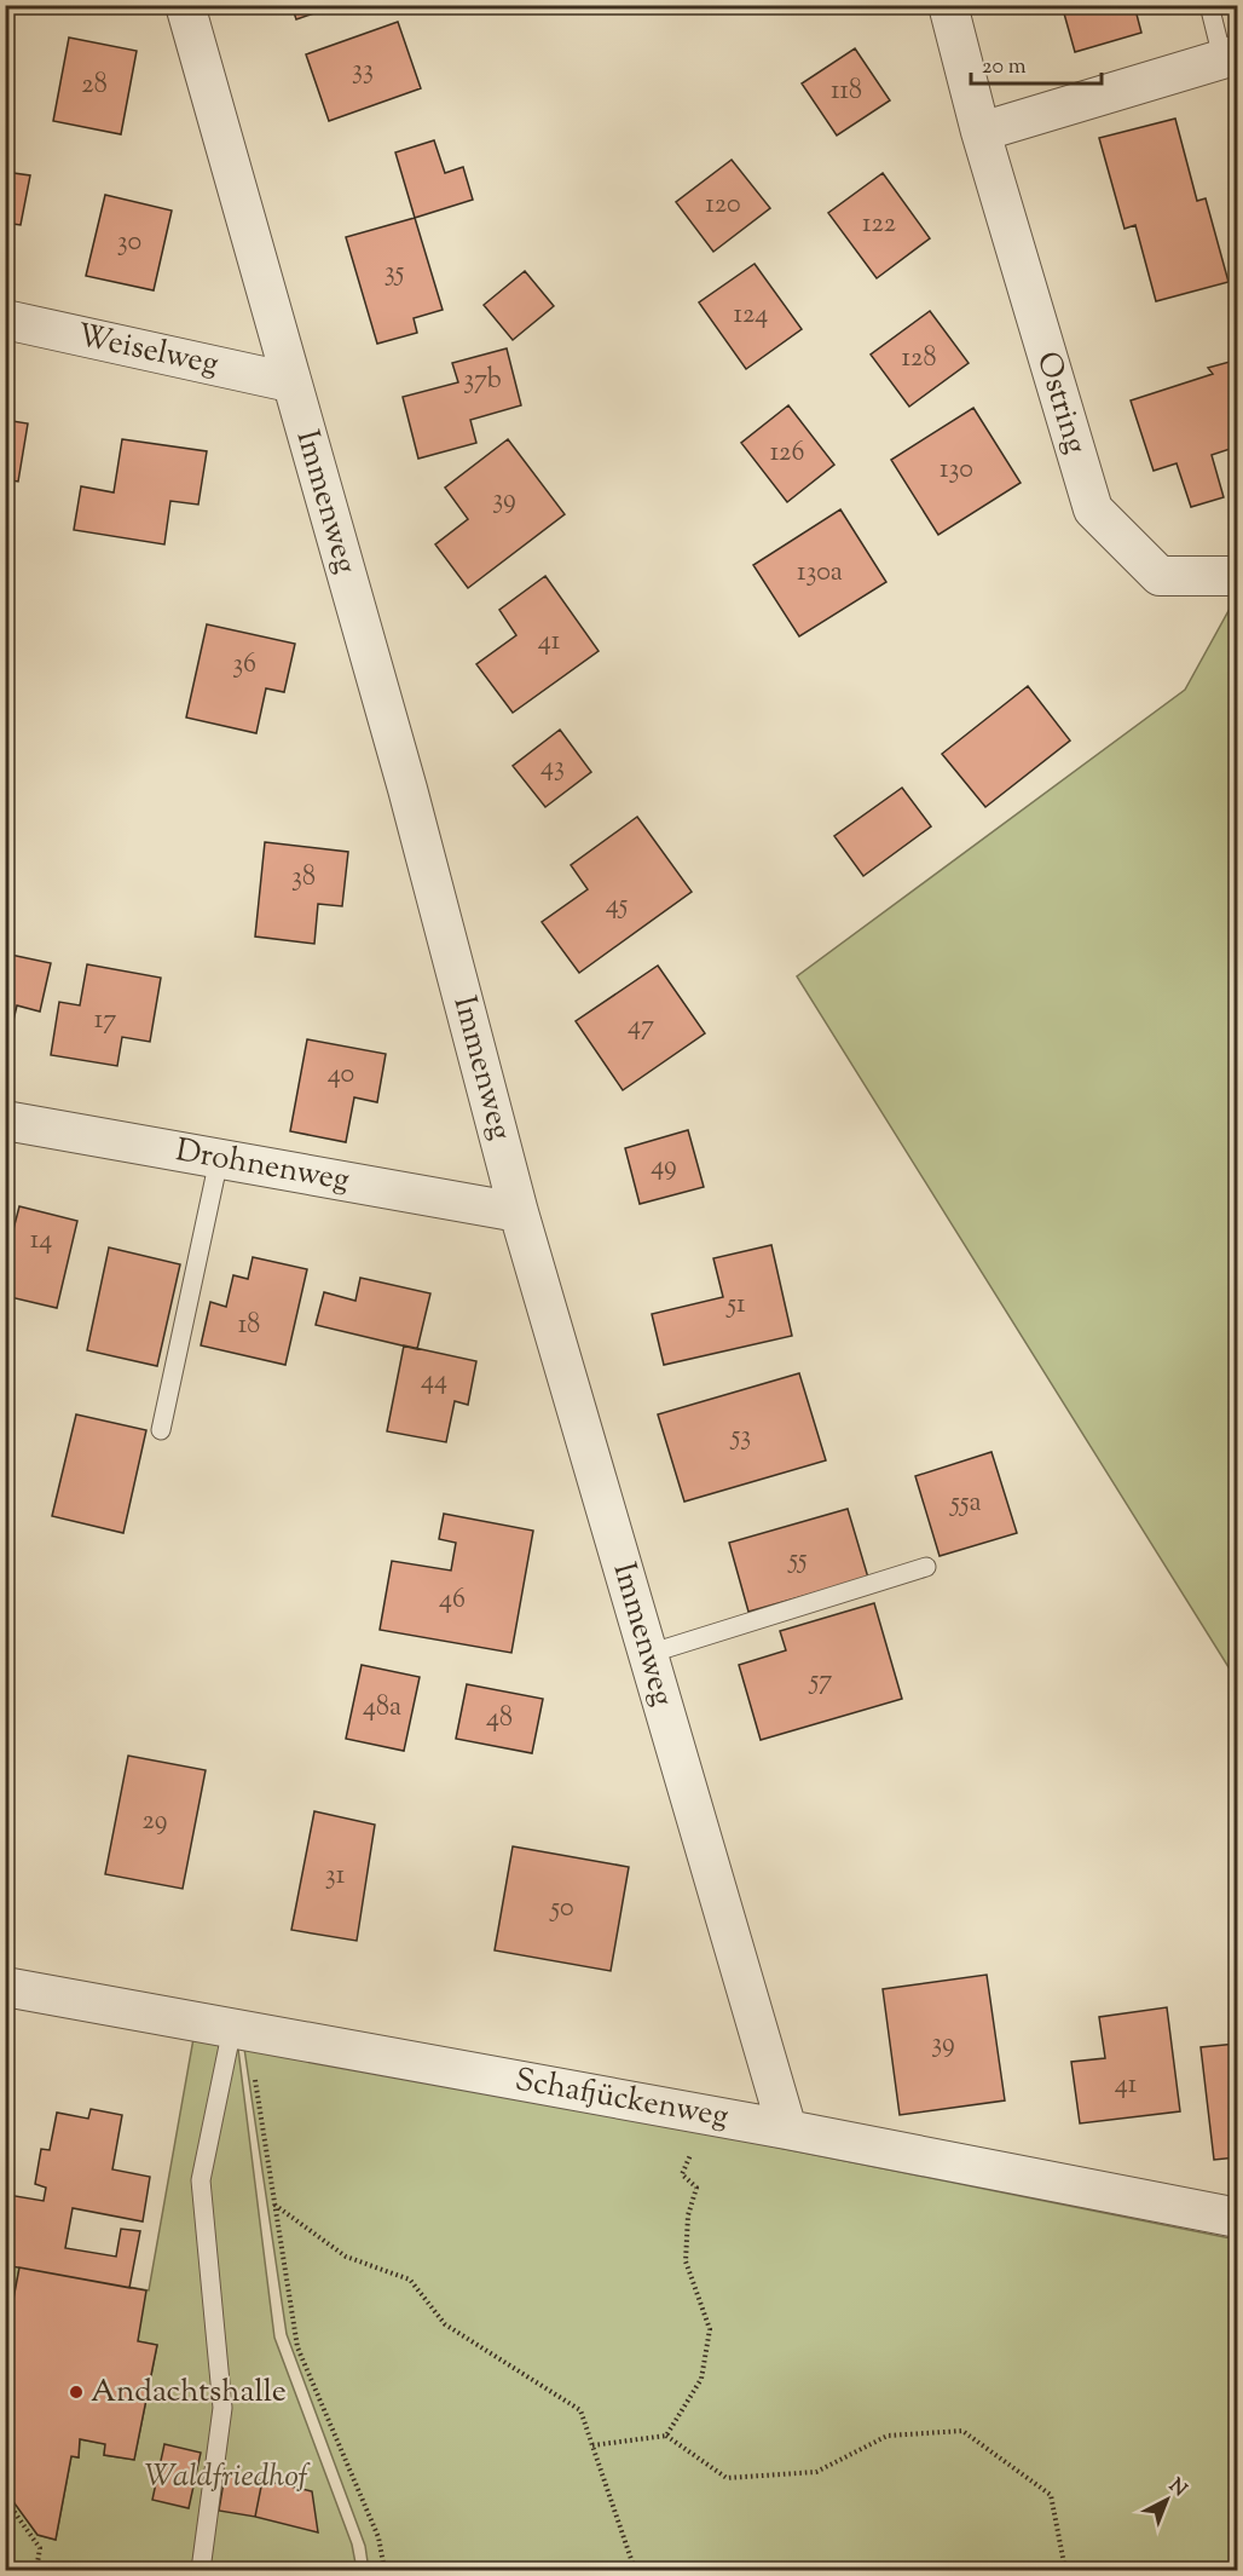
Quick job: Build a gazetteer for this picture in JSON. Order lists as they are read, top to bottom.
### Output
{
  "streets": {
    "street": [
      "Weiselweg",
      "Ostring",
      "Immenweg",
      "Drohnenweg",
      "Schafjückenweg"
    ]
  },
  "crossings": [
    ["Weiselweg", "Immenweg"],
    ["Immenweg", "Drohnenweg"],
    ["Immenweg", "Schafjückenweg"]
  ],
  "parks": ["Waldfriedhof"],
  "places": ["Andachtshalle"],
  "house_numbers": [
    "33",
    "28",
    "118",
    "120",
    "122",
    "30",
    "35",
    "124",
    "128",
    "37b",
    "126",
    "130",
    "39",
    "130a",
    "41",
    "36",
    "43",
    "38",
    "45",
    "17",
    "47",
    "40",
    "49",
    "14",
    "51",
    "18",
    "44",
    "53",
    "55a",
    "55",
    "46",
    "57",
    "48a",
    "48",
    "29",
    "31",
    "50",
    "39",
    "41"
  ],
  "scale_bar": "20 m",
  "north": "top right"
}
